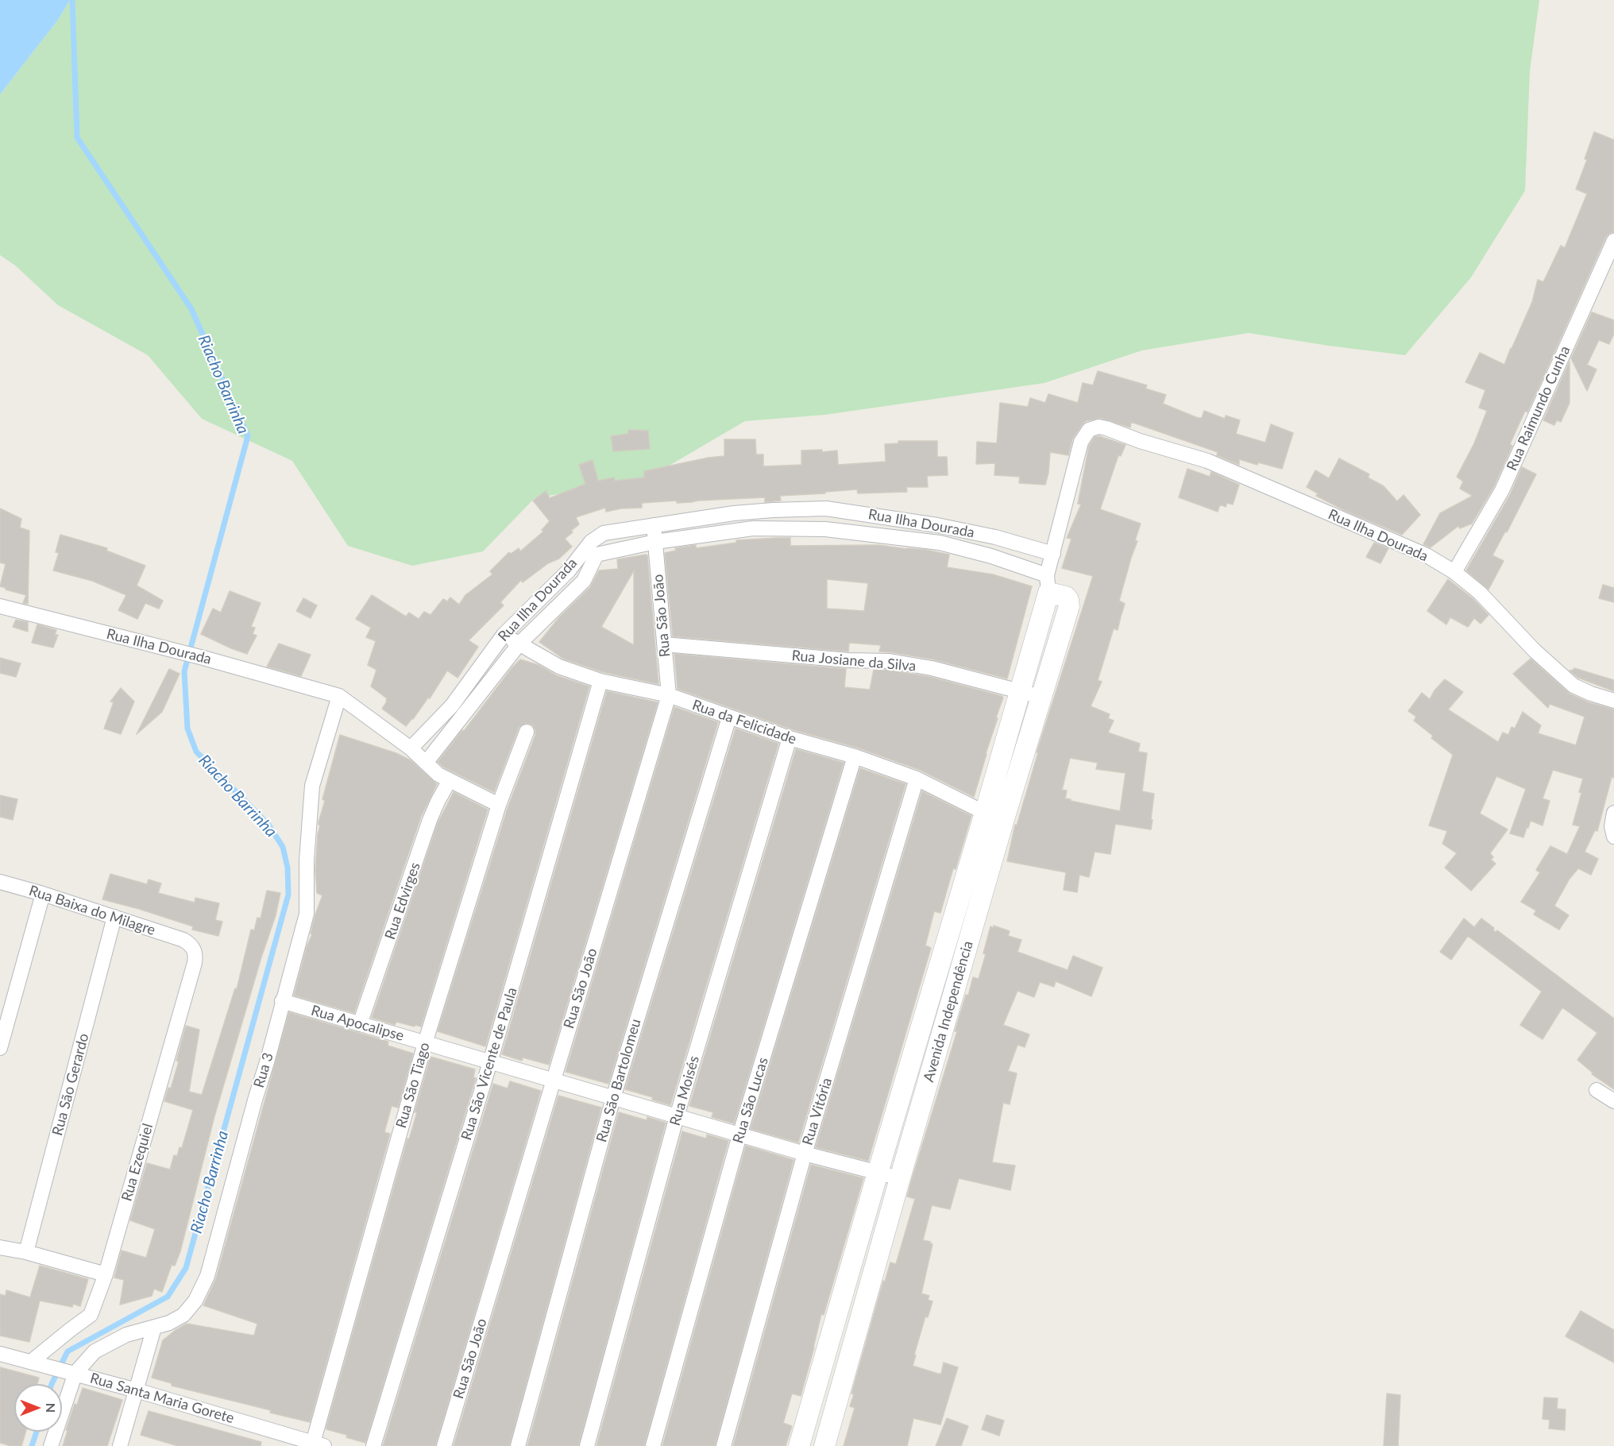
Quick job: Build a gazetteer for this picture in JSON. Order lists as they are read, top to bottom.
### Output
{
  "streets": {
    "main road": ["Avenida Independência"],
    "street": [
      "Rua Raimundo Cunha",
      "Rua Ilha Dourada",
      "Rua São João",
      "Rua Josiane da Silva",
      "Rua da Felicidade",
      "Rua Edvirges",
      "Rua Baixa do Milagre",
      "Rua Apocalipse",
      "Rua São Vicente de Paula",
      "Rua 3",
      "Rua São Bartolomeu",
      "Rua São Gerardo",
      "Rua São Tiago",
      "Rua Moisés",
      "Rua São Lucas",
      "Rua Vitória",
      "Rua Ezequiel",
      "Rua Santa Maria Gorete"
    ]
  },
  "crossings": [
    ["Rua Raimundo Cunha", "Rua Ilha Dourada"],
    ["Rua Ilha Dourada", "Rua São João"],
    ["Rua Ilha Dourada", "Rua da Felicidade"],
    ["Rua Ilha Dourada", "Avenida Independência"],
    ["Rua Ilha Dourada", "Rua 3"],
    ["Rua São João", "Rua Josiane da Silva"],
    ["Rua São João", "Rua da Felicidade"],
    ["Rua São João", "Rua Apocalipse"],
    ["Rua Josiane da Silva", "Avenida Independência"],
    ["Rua da Felicidade", "Avenida Independência"],
    ["Rua da Felicidade", "Rua São Vicente de Paula"],
    ["Rua da Felicidade", "Rua São Bartolomeu"],
    ["Rua da Felicidade", "Rua Moisés"],
    ["Rua da Felicidade", "Rua São Lucas"],
    ["Rua da Felicidade", "Rua Vitória"],
    ["Rua Edvirges", "Rua Apocalipse"],
    ["Rua Baixa do Milagre", "Rua São Gerardo"],
    ["Rua Baixa do Milagre", "Rua Ezequiel"],
    ["Avenida Independência", "Rua Apocalipse"],
    ["Rua Apocalipse", "Rua São Vicente de Paula"],
    ["Rua Apocalipse", "Rua 3"],
    ["Rua Apocalipse", "Rua São Bartolomeu"],
    ["Rua Apocalipse", "Rua São Tiago"],
    ["Rua Apocalipse", "Rua Moisés"],
    ["Rua Apocalipse", "Rua São Lucas"],
    ["Rua Apocalipse", "Rua Vitória"],
    ["Rua 3", "Rua Santa Maria Gorete"],
    ["Rua São Tiago", "Rua Santa Maria Gorete"],
    ["Rua Ezequiel", "Rua Santa Maria Gorete"]
  ],
  "water": ["Riacho Barrinha"],
  "north": "right"
}
